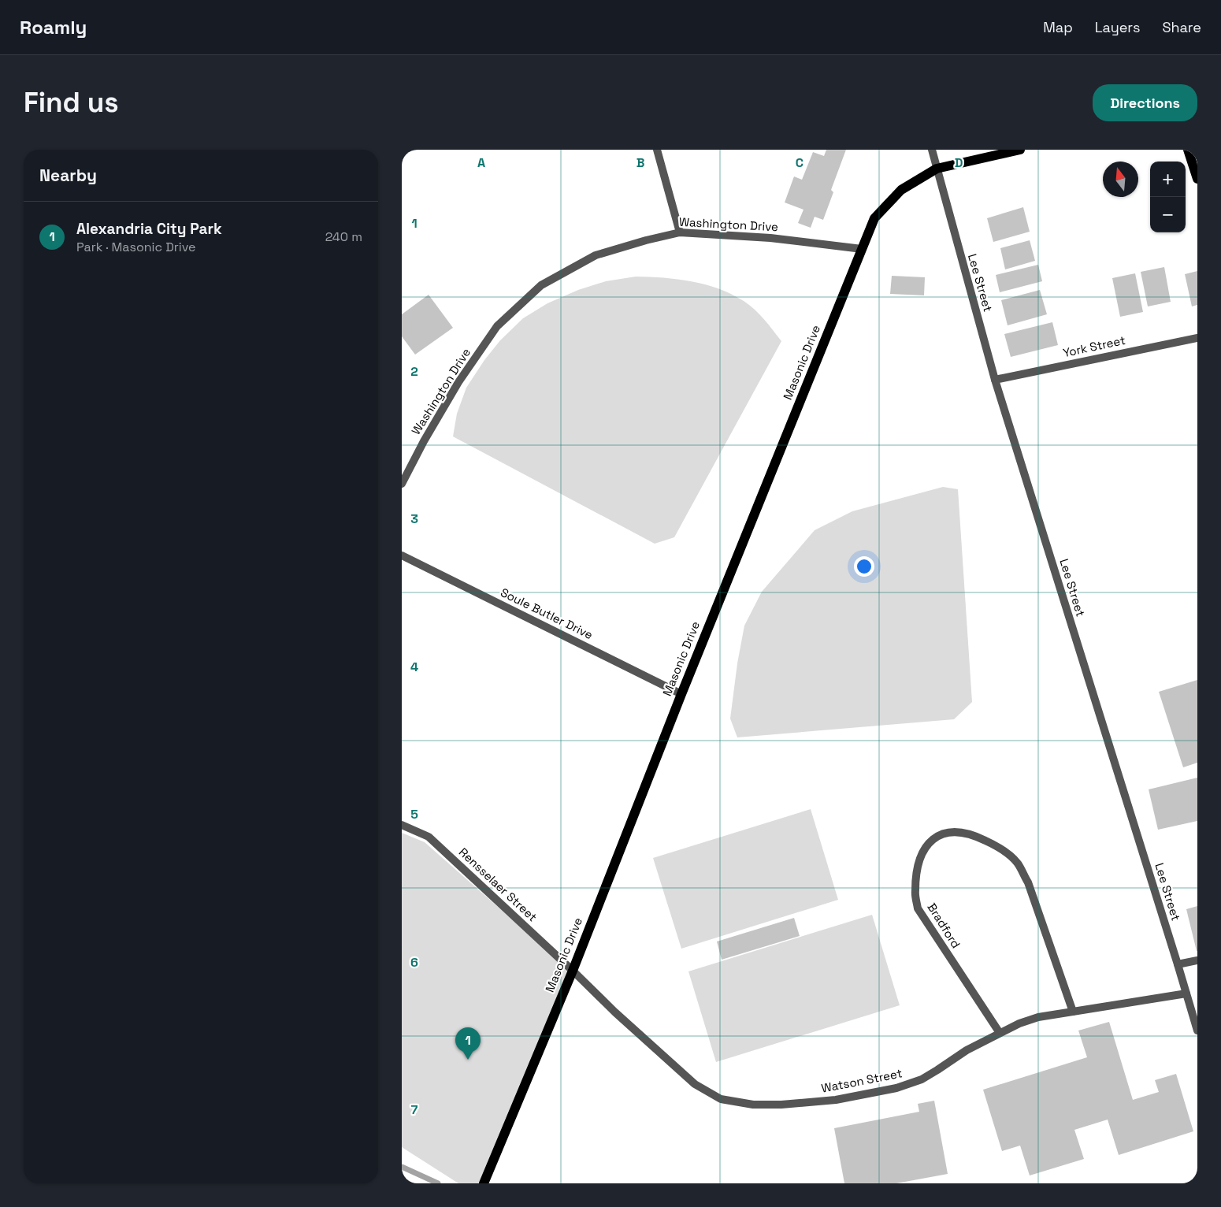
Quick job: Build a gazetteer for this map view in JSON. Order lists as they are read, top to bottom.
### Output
{
  "streets": {
    "main road": ["Masonic Drive"],
    "street": [
      "Washington Drive",
      "Lee Street",
      "York Street",
      "Soule Butler Drive",
      "Rensselaer Street",
      "Bradford",
      "Watson Street"
    ]
  },
  "crossings": [
    ["Washington Drive", "Masonic Drive"],
    ["Lee Street", "York Street"],
    ["Lee Street", "Masonic Drive"],
    ["Lee Street", "Watson Street"],
    ["Masonic Drive", "Soule Butler Drive"],
    ["Masonic Drive", "Rensselaer Street"],
    ["Masonic Drive", "Watson Street"],
    ["Rensselaer Street", "Watson Street"],
    ["Bradford", "Watson Street"]
  ],
  "north": "top",
  "page": {
    "header": "Roamly",
    "nav": ["Map", "Layers", "Share"],
    "buttons": "Directions",
    "title": "Find us",
    "heading": "Nearby",
    "map_buttons": ["+", "−"],
    "list": [
      {
        "mark": "1",
        "name": "Alexandria City Park",
        "note": "Park · Masonic Drive",
        "value": "240 m"
      }
    ],
    "pins": "1"
  },
  "grid": {
    "columns": [
      "A",
      "B",
      "C",
      "D"
    ],
    "rows": [
      "1",
      "2",
      "3",
      "4",
      "5",
      "6",
      "7"
    ]
  }
}
